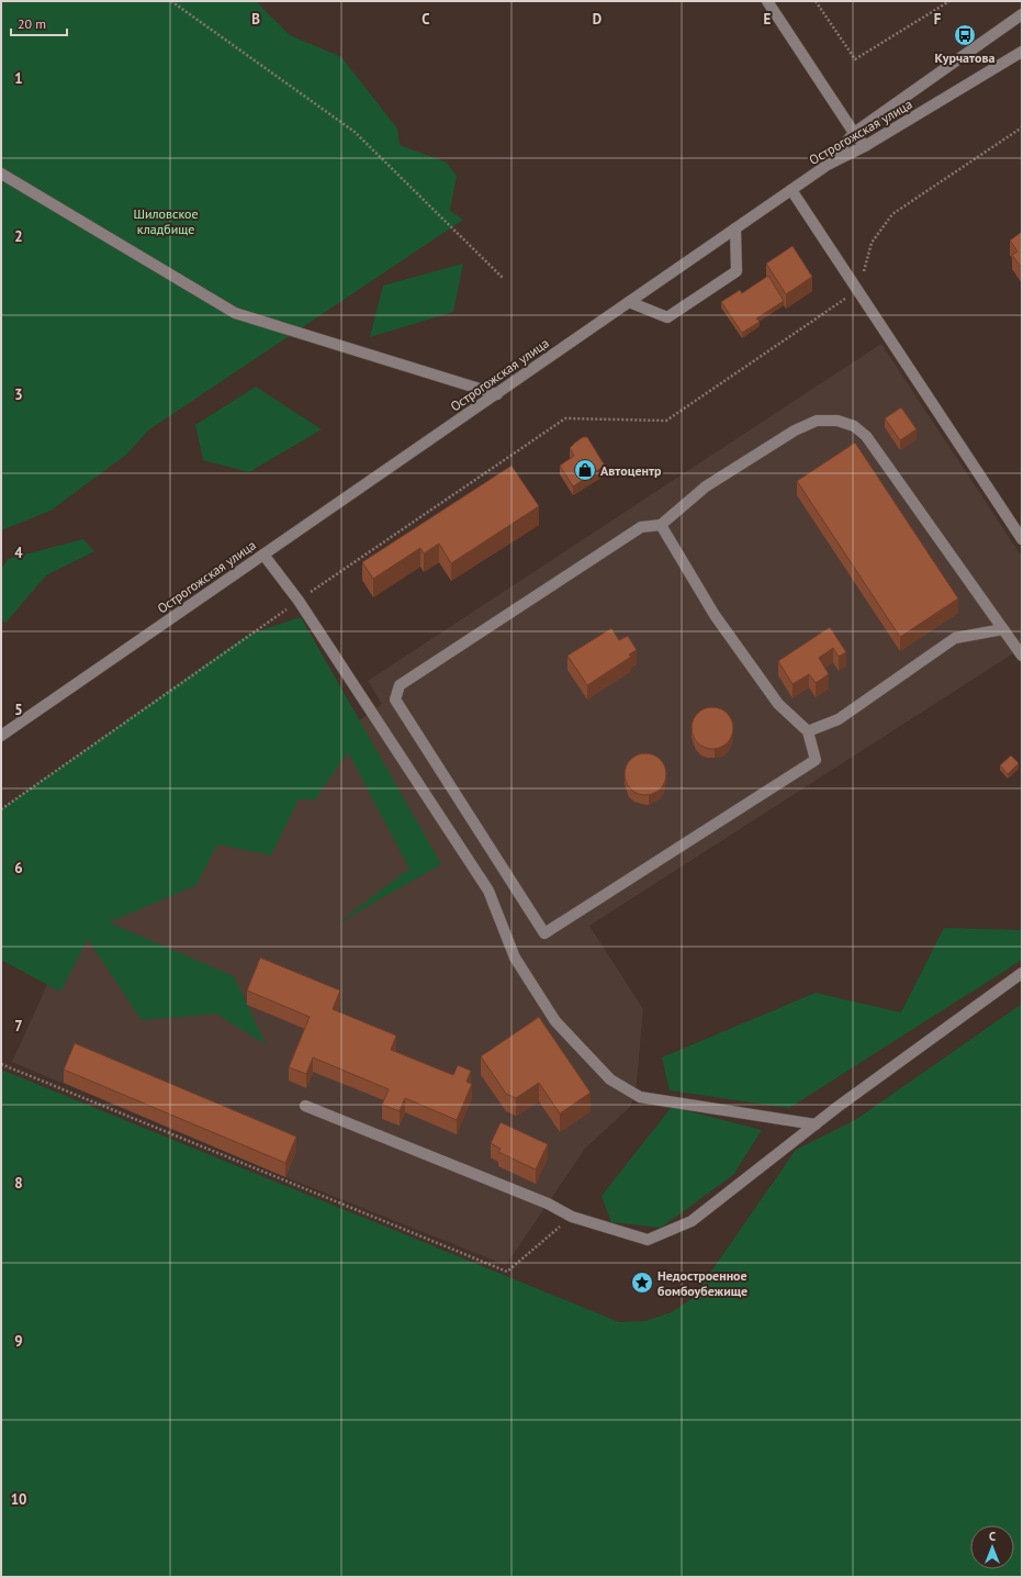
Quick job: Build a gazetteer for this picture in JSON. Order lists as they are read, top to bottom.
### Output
{
  "streets": {
    "street": ["Острогожская улица"]
  },
  "parks": ["Шиловское кладбище"],
  "places": {
    "bus stop": ["Курчатова"],
    "shop": ["Автоцентр"],
    "place": ["Недостроенное бомбоубежище"]
  },
  "scale_bar": "20 m",
  "north": "top",
  "grid": {
    "columns": [
      "B",
      "C",
      "D",
      "E",
      "F"
    ],
    "rows": [
      "1",
      "2",
      "3",
      "4",
      "5",
      "6",
      "7",
      "8",
      "9",
      "10"
    ]
  }
}
